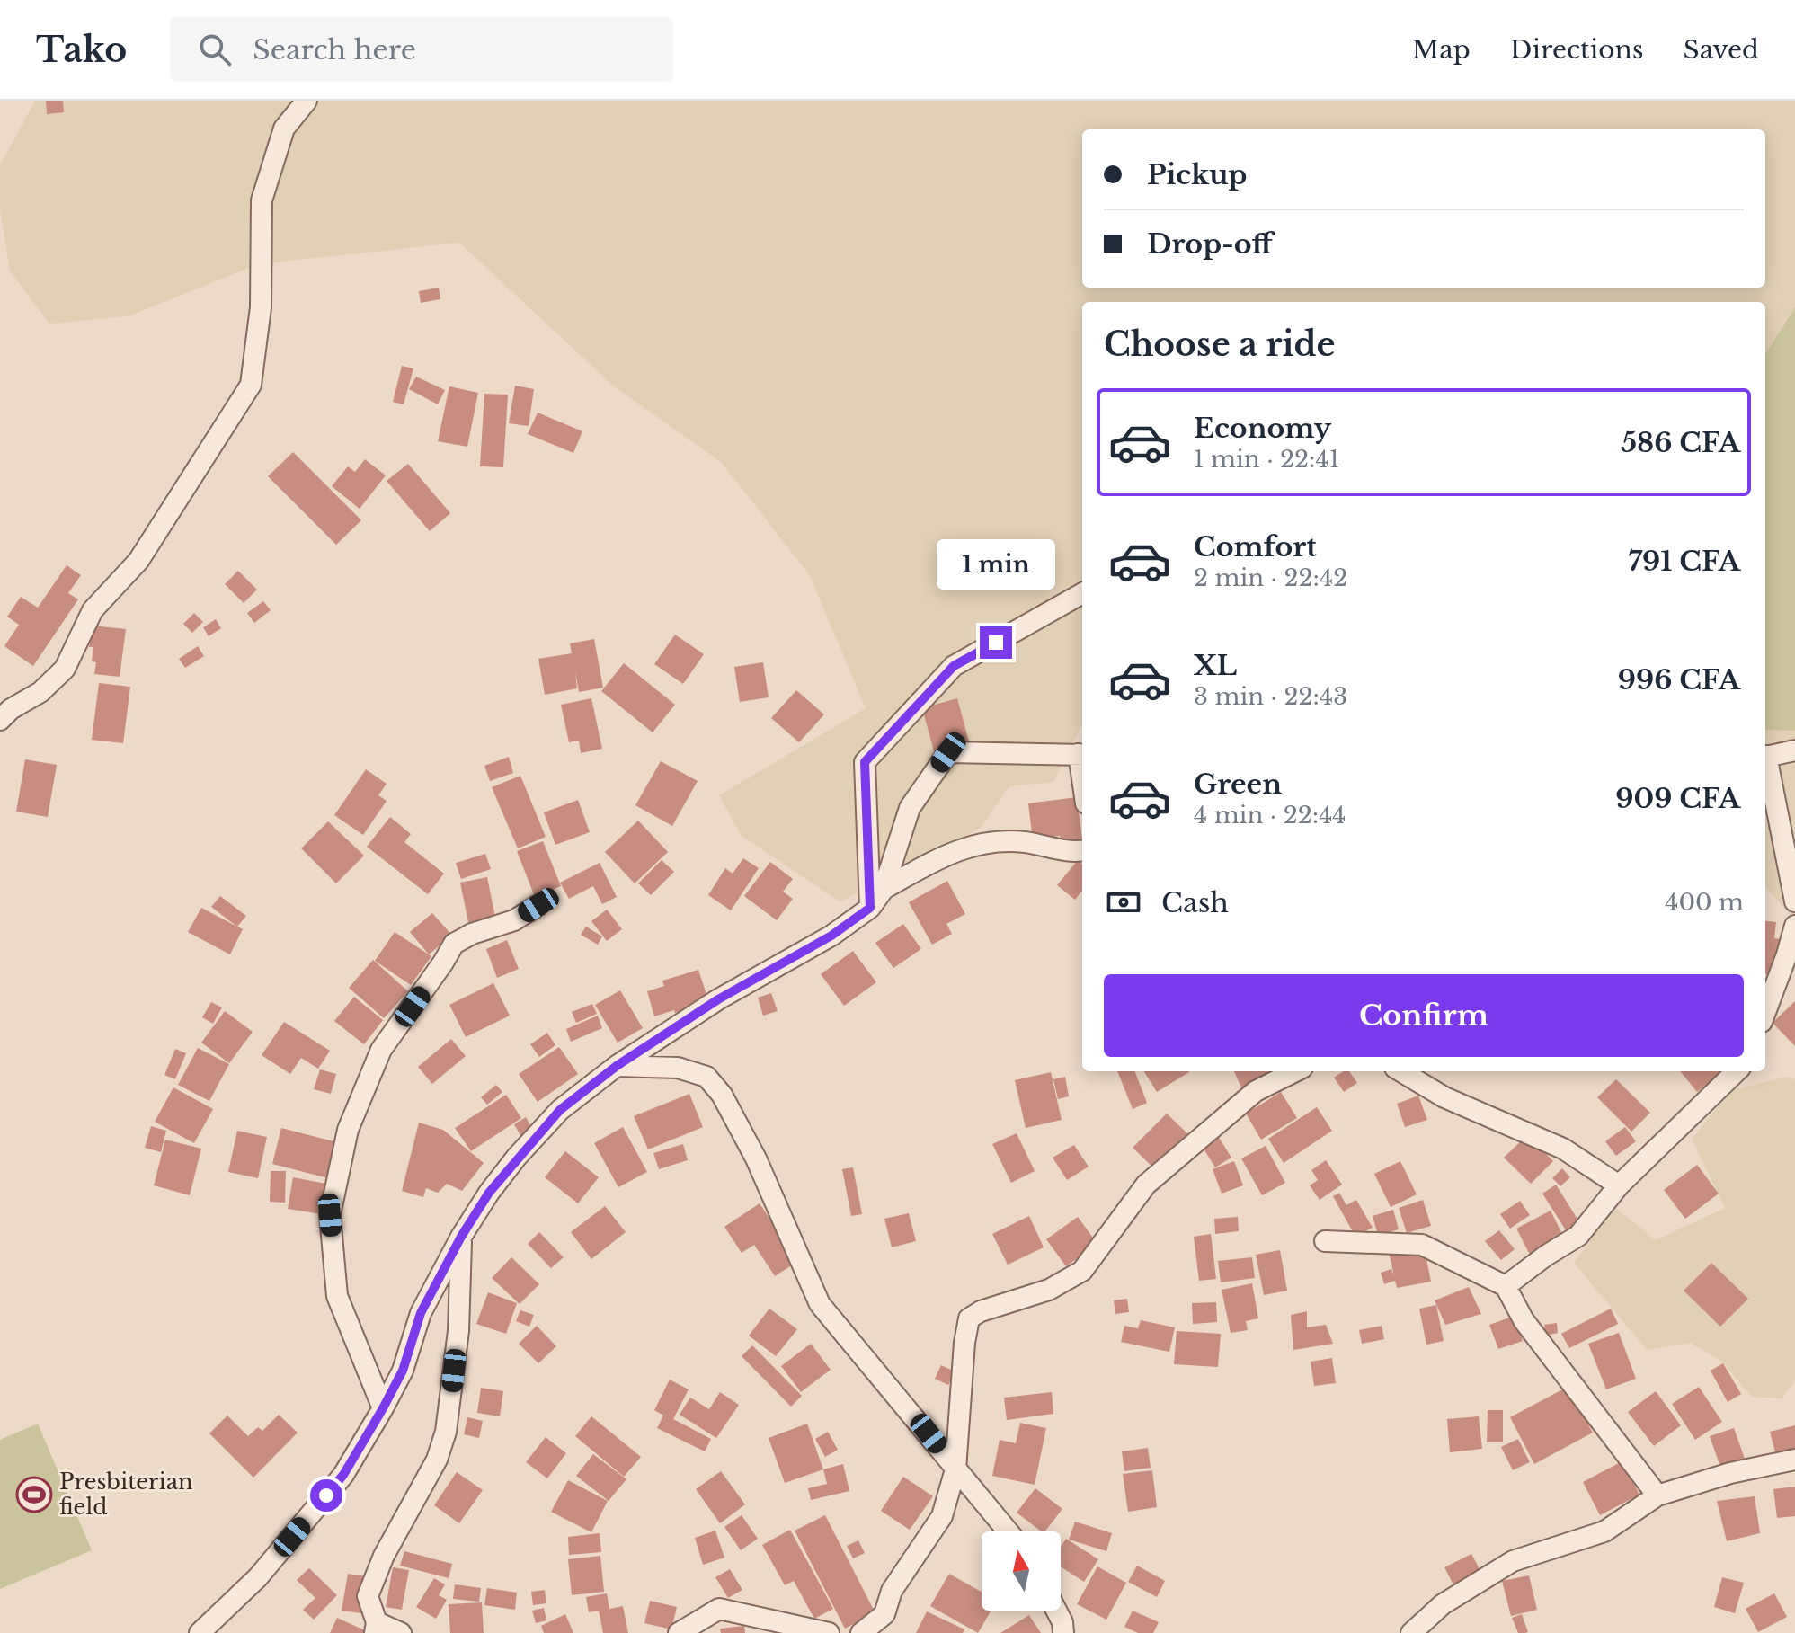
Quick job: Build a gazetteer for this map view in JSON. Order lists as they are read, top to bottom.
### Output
{
  "places": {
    "sports": ["Presbiterian field"]
  },
  "north": "top",
  "page": {
    "header": "Tako",
    "search": "Search here",
    "nav": ["Map", "Directions", "Saved"],
    "banner": ["Pickup", "Drop-off"],
    "heading": "Choose a ride",
    "list": [
      {
        "name": "Economy",
        "note": "1 min · 22:41",
        "value": "586 CFA"
      },
      {
        "name": "Comfort",
        "note": "2 min · 22:42",
        "value": "791 CFA"
      },
      {
        "name": "XL",
        "note": "3 min · 22:43",
        "value": "996 CFA"
      },
      {
        "name": "Green",
        "note": "4 min · 22:44",
        "value": "909 CFA"
      }
    ],
    "bubble": "1 min",
    "pay": ["Cash", "400 m"],
    "buttons": "Confirm"
  }
}
